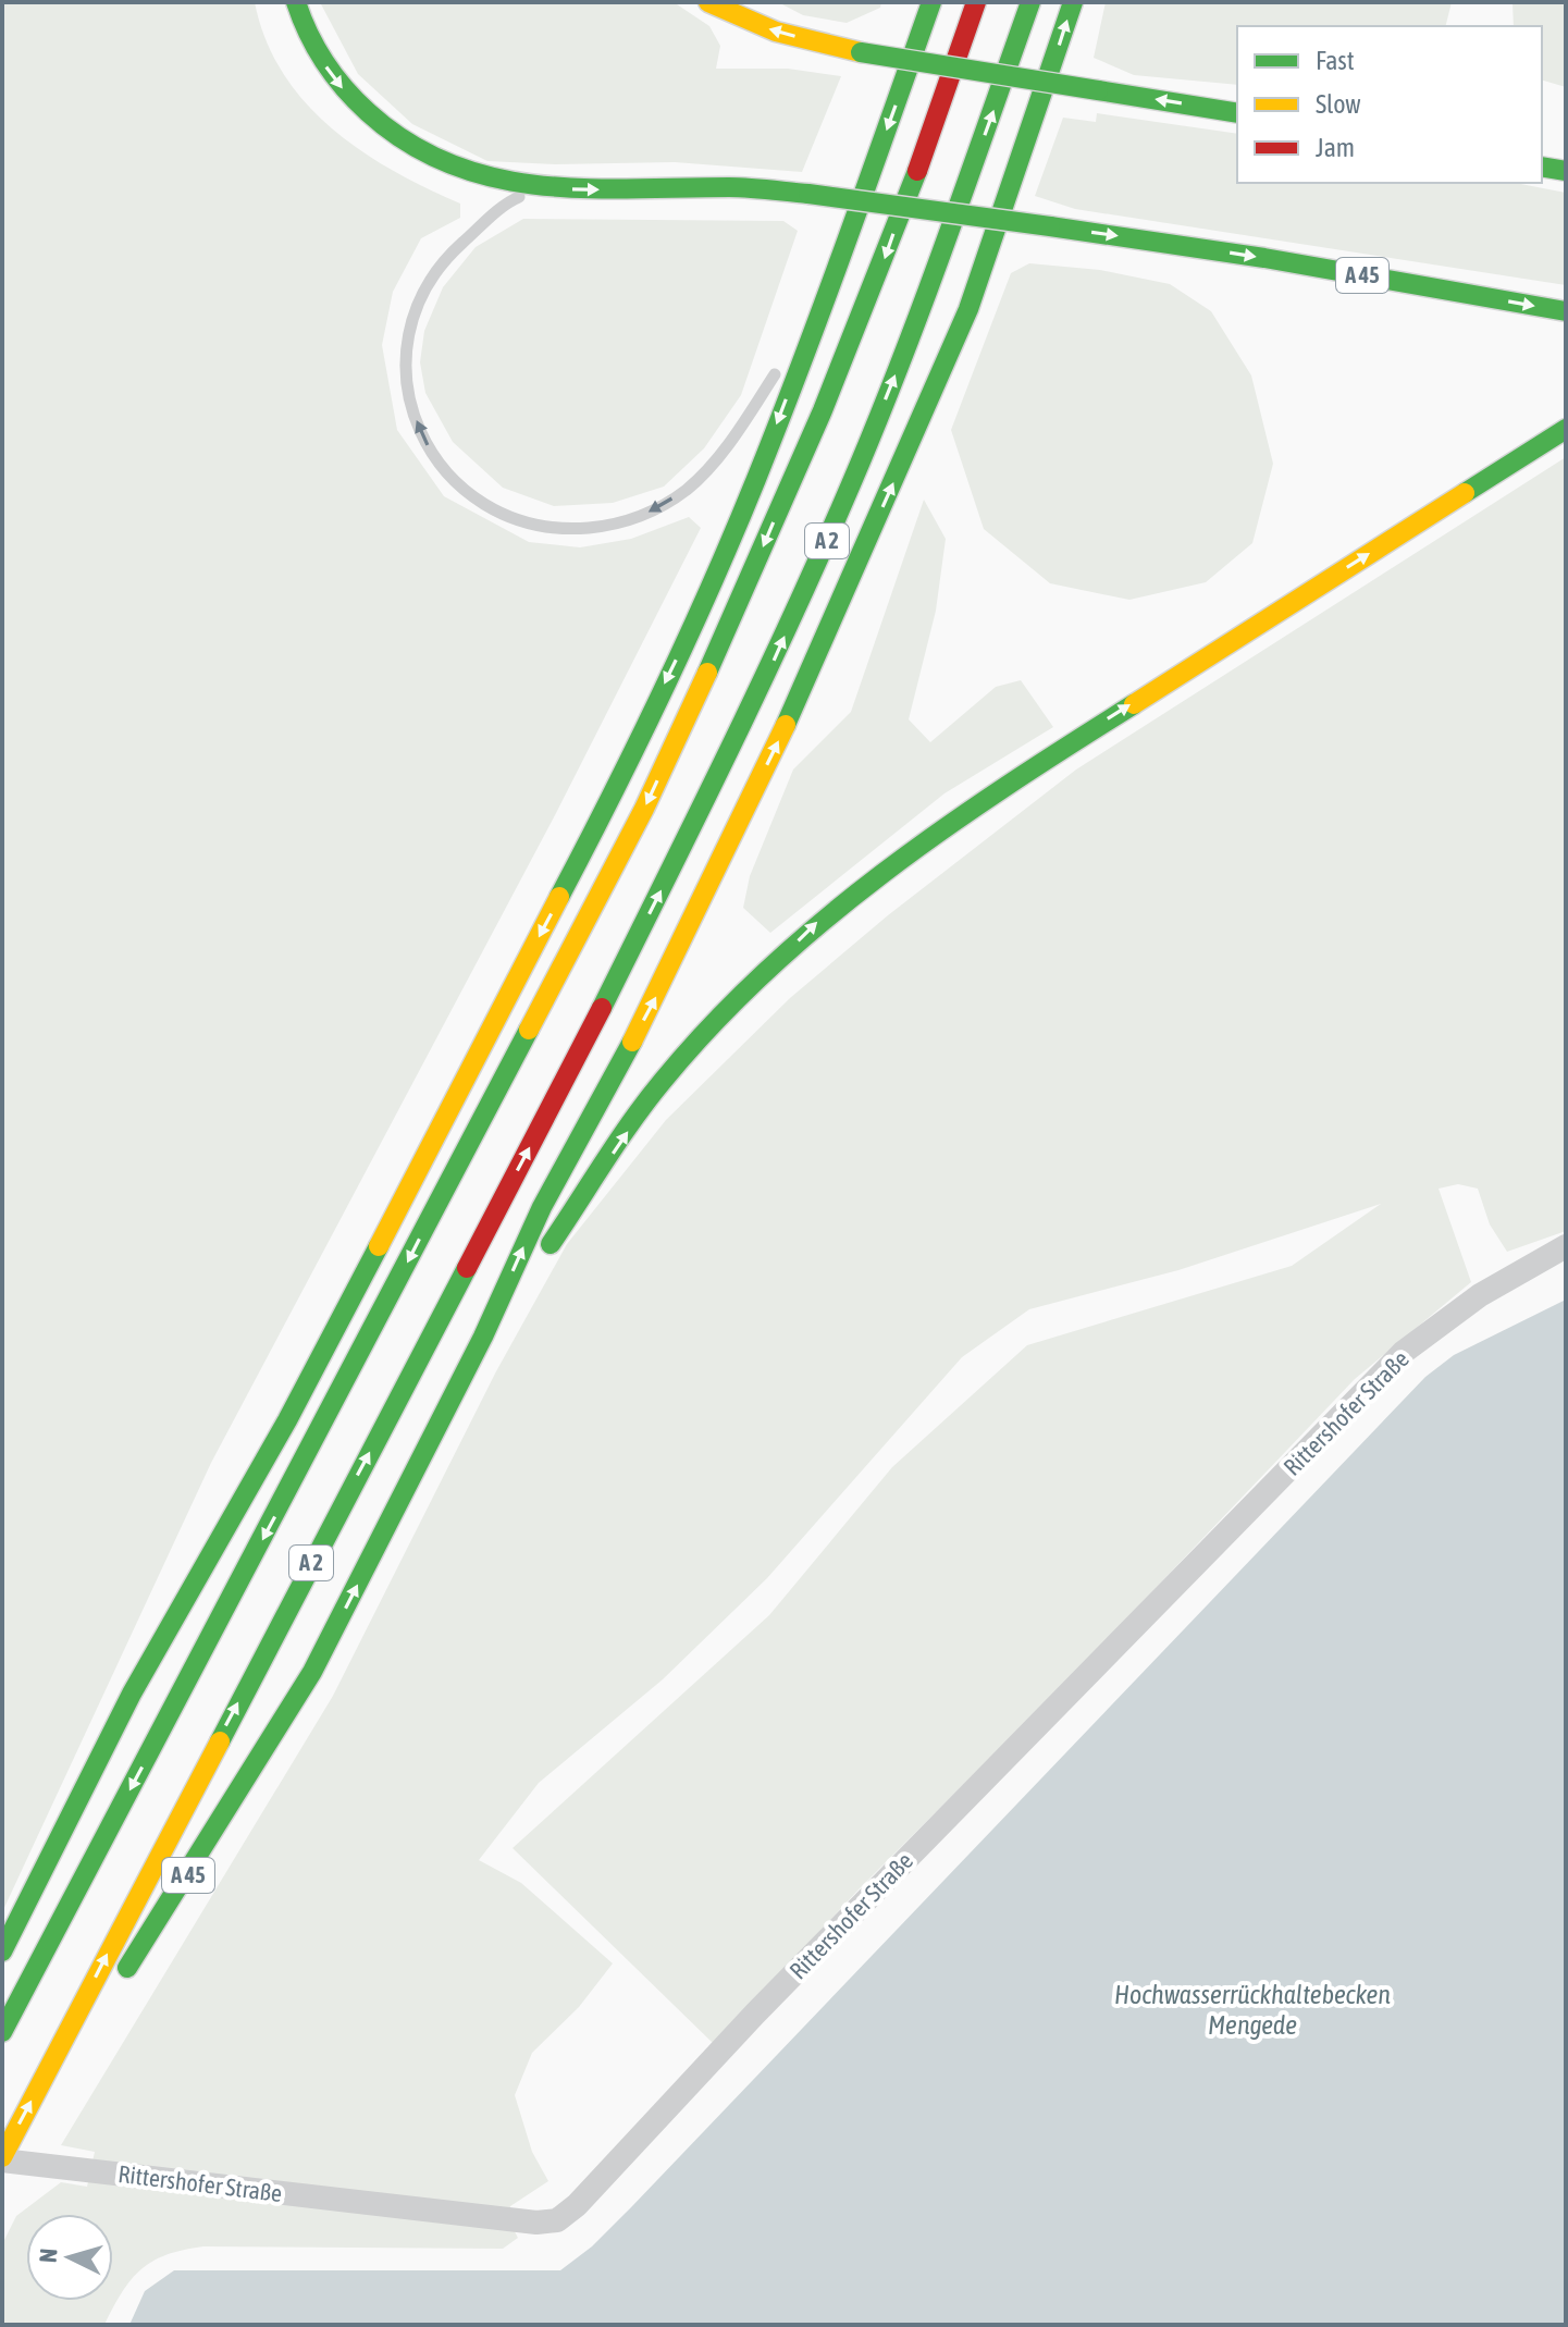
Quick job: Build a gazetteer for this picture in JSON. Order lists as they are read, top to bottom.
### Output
{
  "streets": {
    "highway": ["A 45", "A 2"],
    "street": ["Rittershofer Straße"]
  },
  "crossings": [
    ["A 45", "A 2"],
    ["A 2", "Rittershofer Straße"]
  ],
  "water": ["Hochwasserrückhaltebecken Mengede"],
  "legend": ["Fast", "Slow", "Jam"],
  "north": "left"
}
